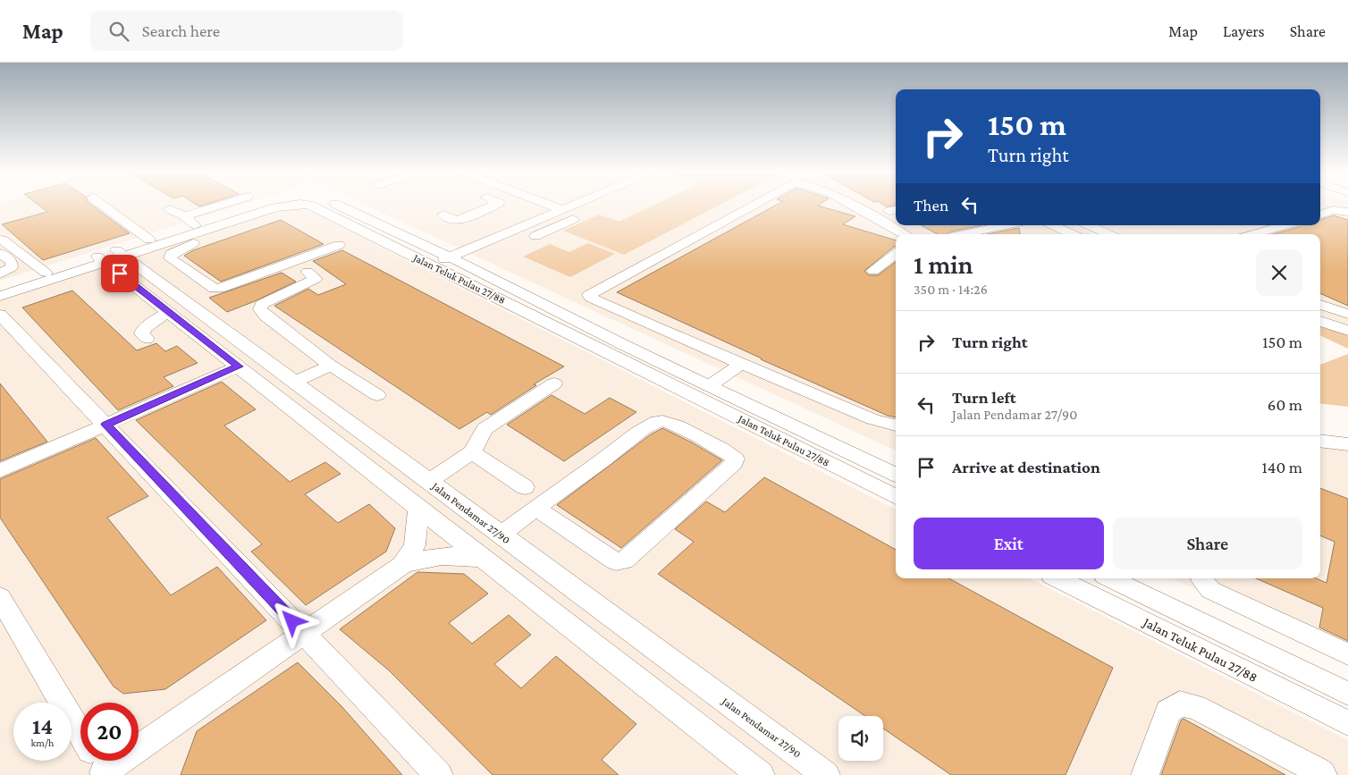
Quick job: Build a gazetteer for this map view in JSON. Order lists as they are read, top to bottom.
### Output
{
  "streets": {
    "street": ["Jalan Teluk Pulau 27/88", "Jalan Pendamar 27/90"]
  },
  "crossings": [
    ["Jalan Teluk Pulau 27/88", "Jalan Pendamar 27/90"]
  ],
  "page": {
    "header": "Map",
    "search": "Search here",
    "nav": ["Map", "Layers", "Share"],
    "turn": ["150 m", "Turn right"],
    "then": "Then",
    "heading": ["1 min", "350 m · 14:26"],
    "list": [
      {
        "name": "Turn right",
        "value": "150 m"
      },
      {
        "name": "Turn left",
        "note": "Jalan Pendamar 27/90",
        "value": "60 m"
      },
      {
        "name": "Arrive at destination",
        "value": "140 m"
      }
    ],
    "buttons": ["Exit", "Share"],
    "speed": "14 km/h",
    "limit": "20"
  }
}
